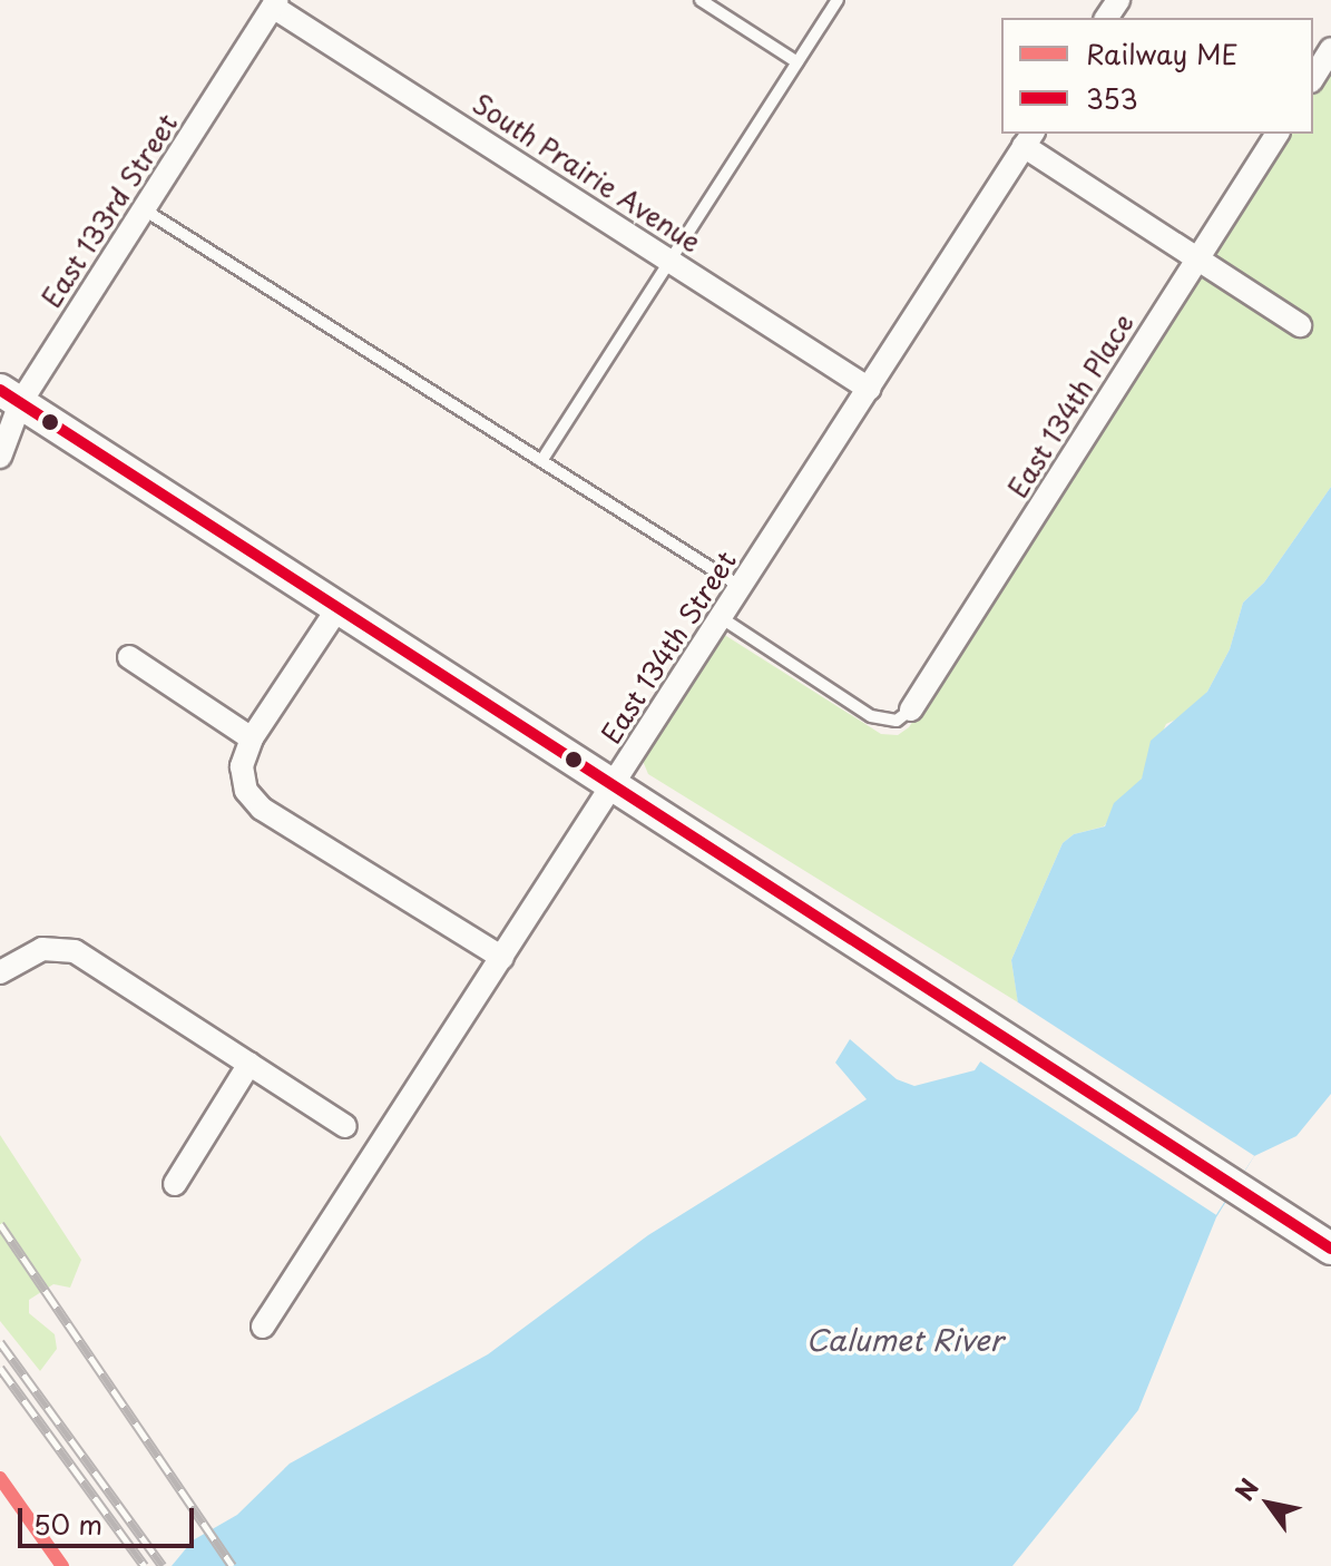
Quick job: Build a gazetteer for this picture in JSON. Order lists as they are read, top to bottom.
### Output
{
  "streets": {
    "street": [
      "South Prairie Avenue",
      "East 133rd Street",
      "East 134th Place",
      "East 134th Street"
    ]
  },
  "crossings": [
    ["South Prairie Avenue", "East 133rd Street"],
    ["South Prairie Avenue", "East 134th Street"]
  ],
  "water": ["Calumet River"],
  "lines": ["transit line 353", "rail line ME"],
  "legend": ["Railway ME", "353"],
  "scale_bar": "50 m",
  "north": "top left"
}
